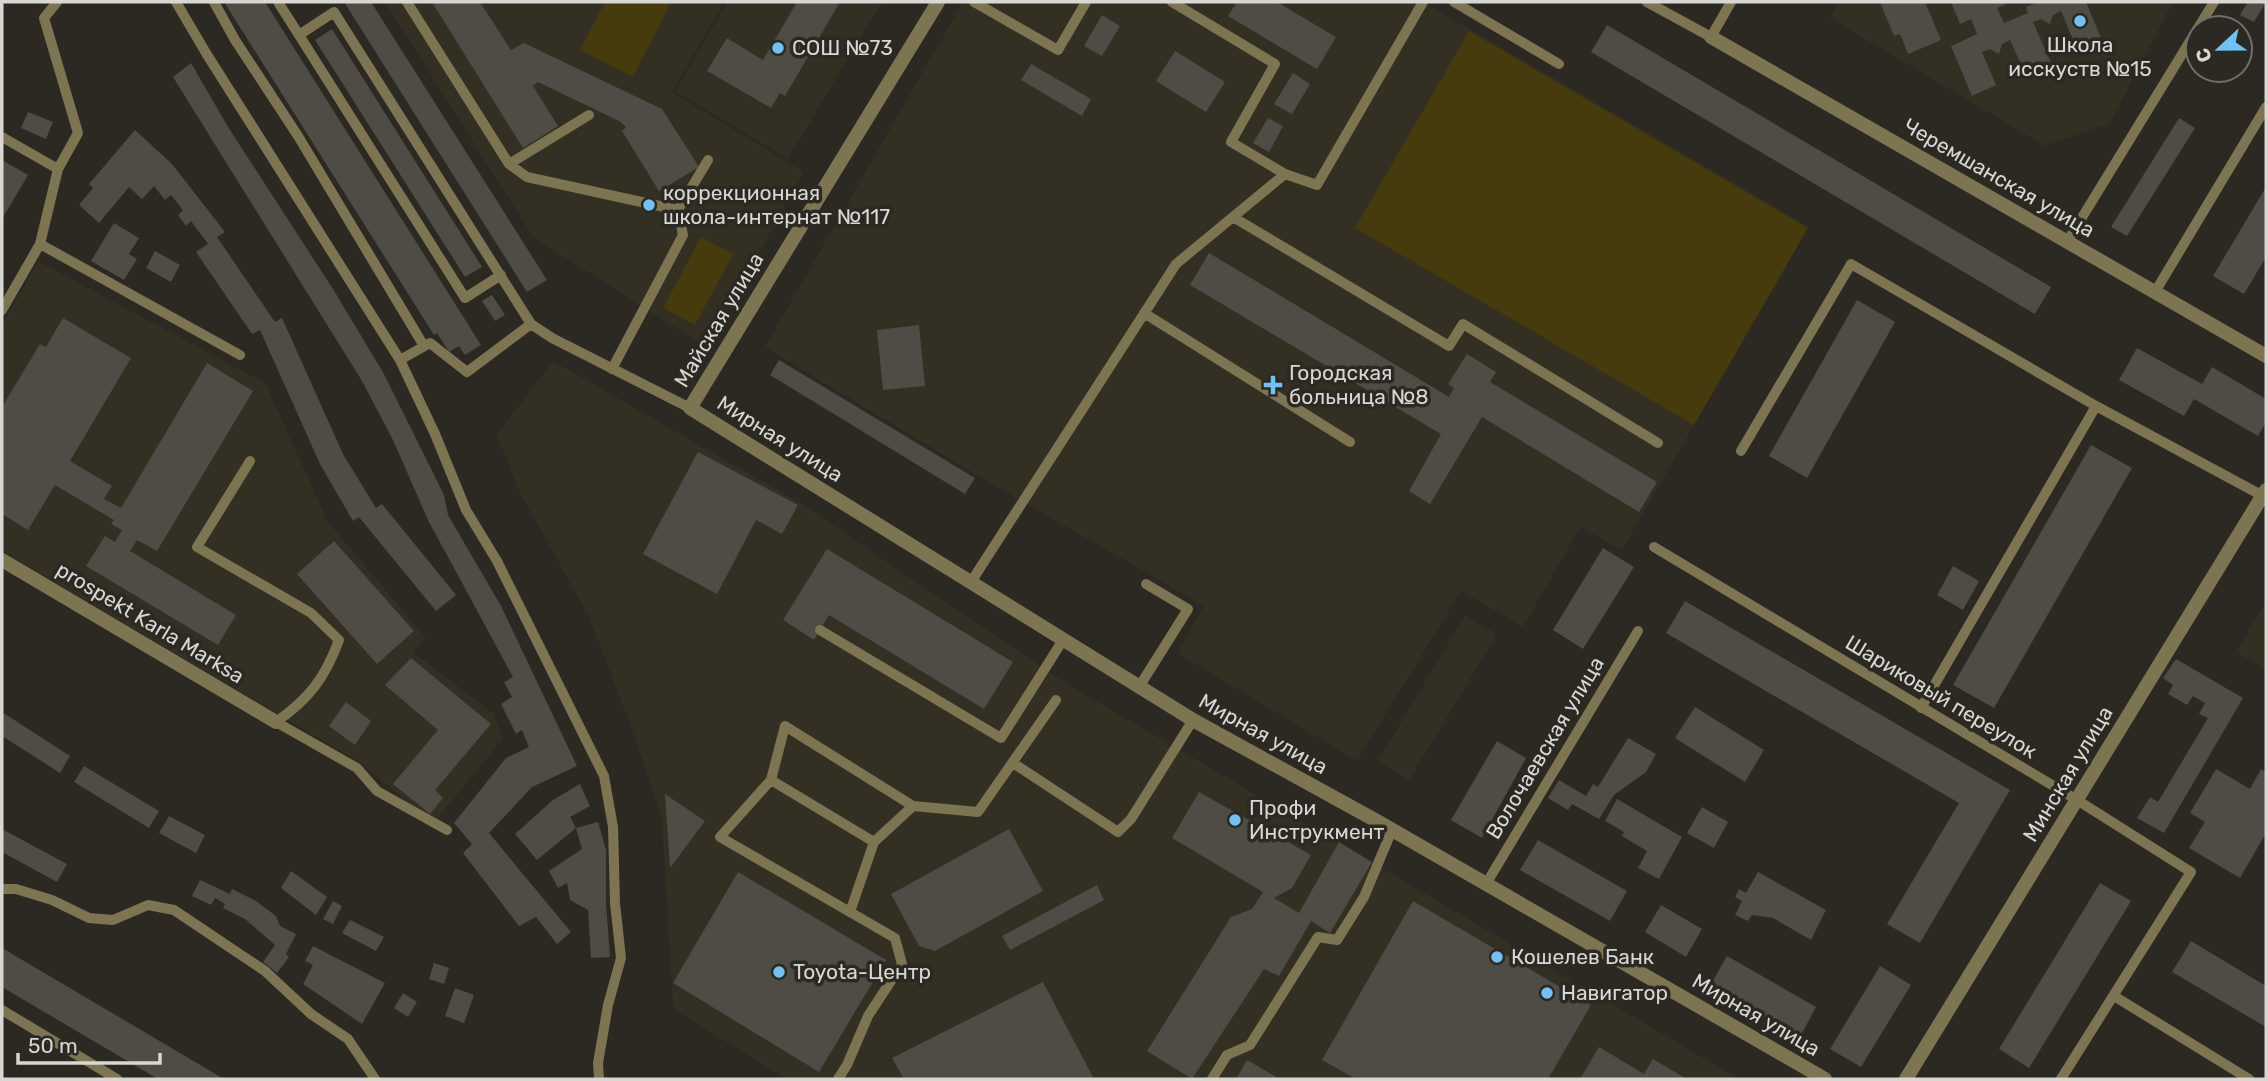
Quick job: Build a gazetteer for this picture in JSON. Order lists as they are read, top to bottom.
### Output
{
  "streets": {
    "street": [
      "Черемшанская улица",
      "Майская улица",
      "Мирная улица",
      "prospekt Karla Marksa",
      "Минская улица"
    ],
    "lane": ["Шариковый переулок", "Волочаевская улица"]
  },
  "crossings": [
    ["Майская улица", "Мирная улица"],
    ["Мирная улица", "Волочаевская улица"],
    ["Шариковый переулок", "Минская улица"]
  ],
  "places": {
    "other": [
      "Школа исскуств №15",
      "СОШ №73",
      "коррекционная школа-интернат №117",
      "Профи Инструкмент",
      "Кошелев Банк",
      "Toyota-Центр",
      "Навигатор"
    ],
    "health": ["Городская больница №8"]
  },
  "scale_bar": "50 m",
  "north": "left"
}
